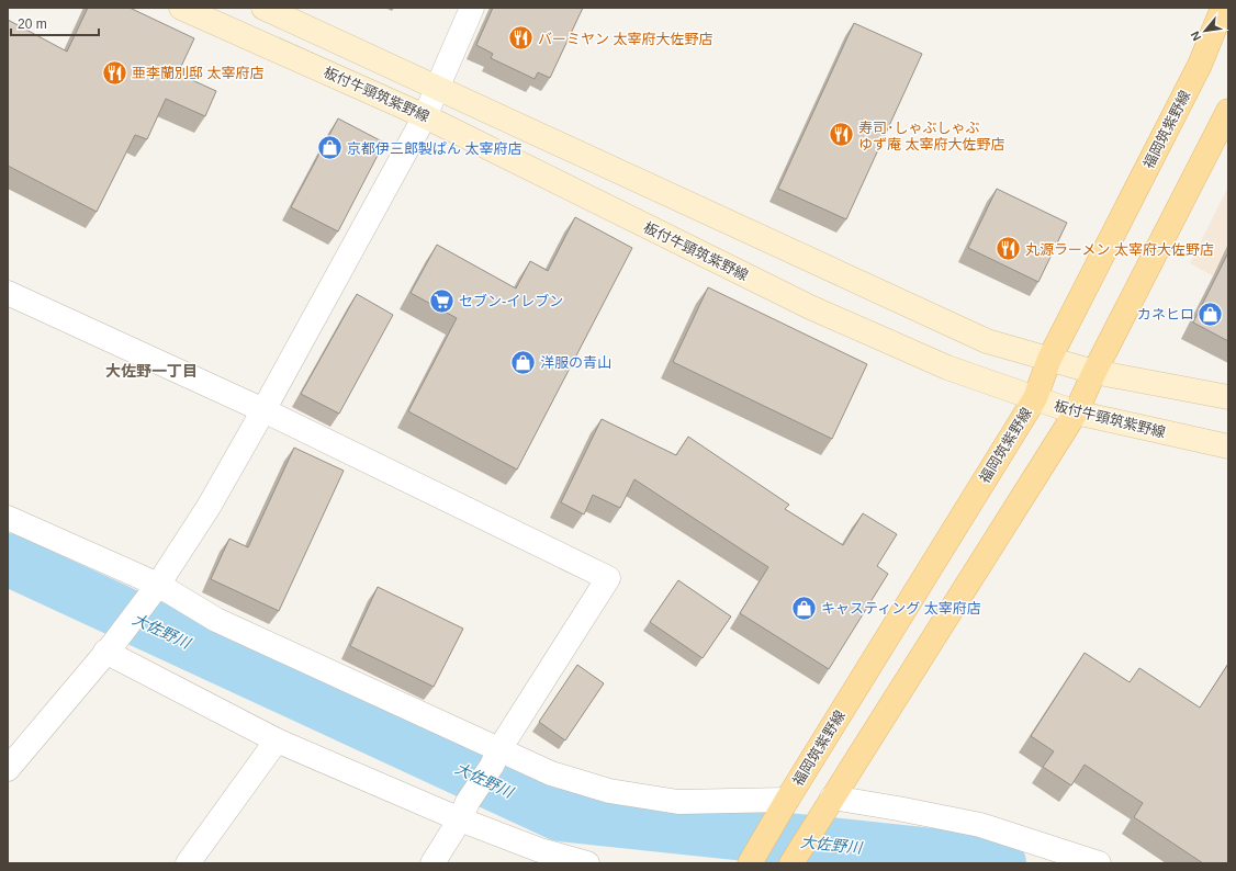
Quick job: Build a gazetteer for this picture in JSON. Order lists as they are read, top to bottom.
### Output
{
  "streets": {
    "main road": ["板付牛頸筑紫野線", "福岡筑紫野線"]
  },
  "crossings": [
    ["板付牛頸筑紫野線", "福岡筑紫野線"]
  ],
  "districts": ["大佐野一丁目"],
  "water": ["大佐野川"],
  "places": {
    "restaurant": [
      "バーミヤン 太宰府大佐野店",
      "亜李蘭別邸 太宰府店",
      "寿司･しゃぶしゃぶ ゆず庵 太宰府大佐野店",
      "丸源ラーメン 太宰府大佐野店"
    ],
    "shop": [
      "京都伊三郎製ぱん 太宰府店",
      "カネヒロ",
      "洋服の青山",
      "キャスティング 太宰府店"
    ],
    "supermarket": ["セブン-イレブン"]
  },
  "scale_bar": "20 m",
  "north": "bottom left"
}
